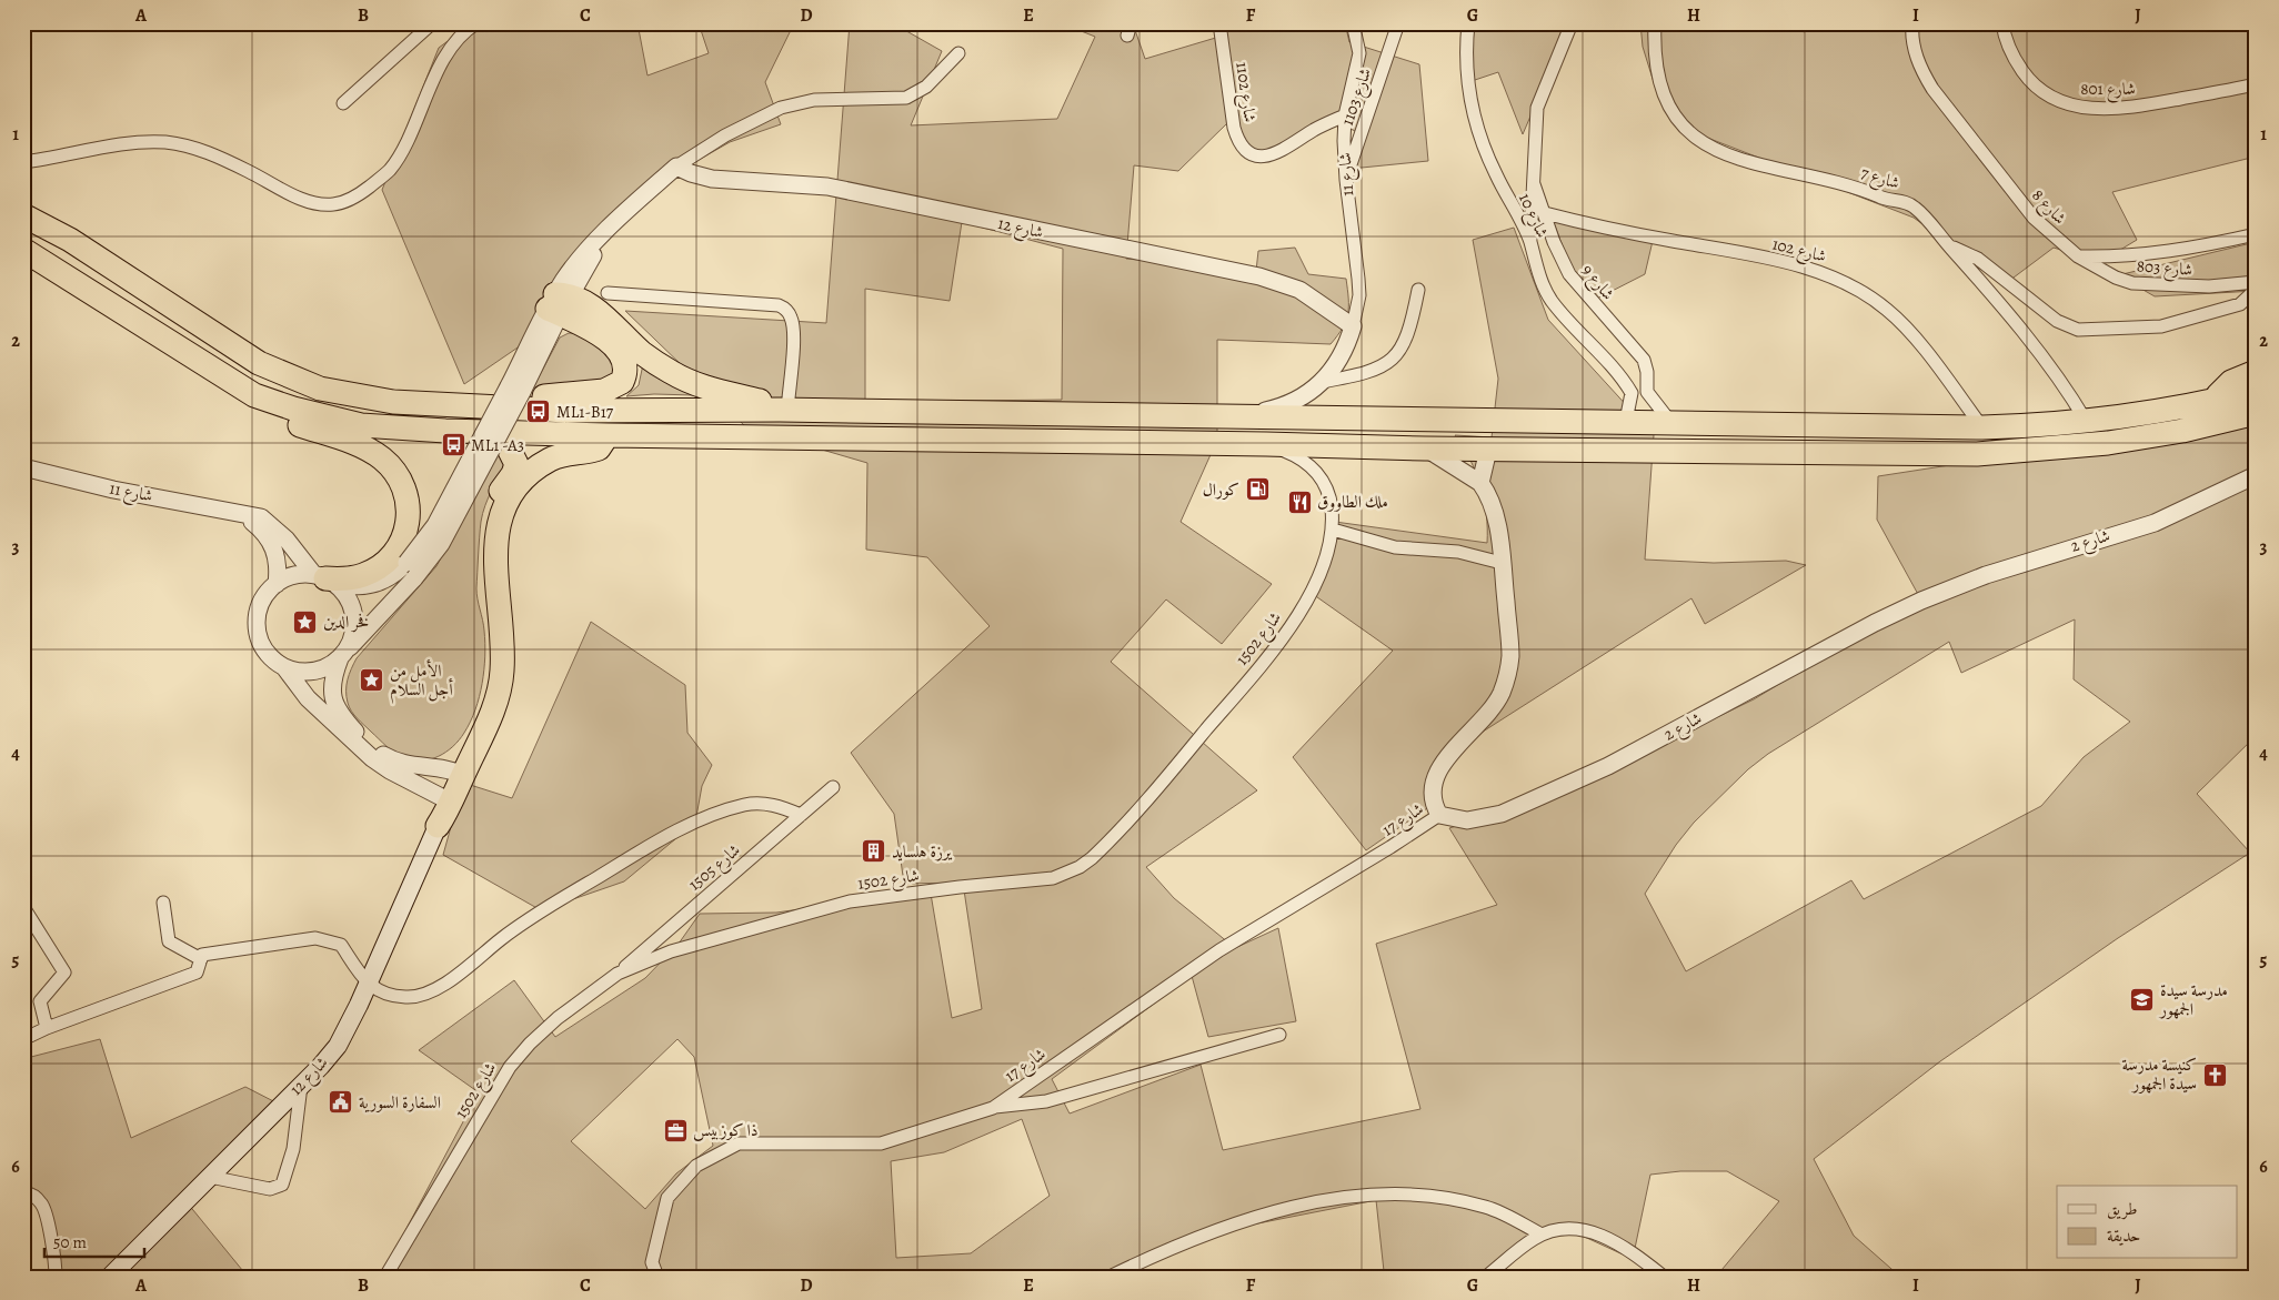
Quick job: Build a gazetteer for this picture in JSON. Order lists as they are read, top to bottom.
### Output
{
  "streets": {
    "main road": ["شارع 12"],
    "street": [
      "شارع 801",
      "شارع 1102",
      "شارع 1103",
      "شارع 11",
      "شارع 7",
      "شارع 8",
      "شارع 10",
      "شارع 102",
      "شارع 803",
      "شارع 9",
      "شارع 2",
      "شارع 1502",
      "شارع 17",
      "شارع 1505"
    ]
  },
  "crossings": [
    ["شارع 1102", "شارع 11"],
    ["شارع 1103", "شارع 11"],
    ["شارع 11", "شارع 12"],
    ["شارع 8", "شارع 803"],
    ["شارع 102", "شارع 9"],
    ["شارع 2", "شارع 17"],
    ["شارع 1502", "شارع 1505"]
  ],
  "places": {
    "bus stop": ["ML1-B17", "ML1 -A3"],
    "fuel station": ["كورال"],
    "restaurant": ["ملك الطاووق"],
    "place": ["فخر الدين", "الأمل من أجل السلام"],
    "building": ["يرزة هلسايد"],
    "school or university": ["مدرسة سيدة الجمهور"],
    "church": ["كنيسة مدرسة سيدة الجمهور"],
    "public building": ["السفارة السورية"],
    "office": ["ذا كوزبيس"]
  },
  "legend": ["طريق", "حديقة"],
  "scale_bar": "50 m",
  "grid": {
    "columns": [
      "A",
      "B",
      "C",
      "D",
      "E",
      "F",
      "G",
      "H",
      "I",
      "J"
    ],
    "rows": [
      "1",
      "2",
      "3",
      "4",
      "5",
      "6"
    ]
  }
}
